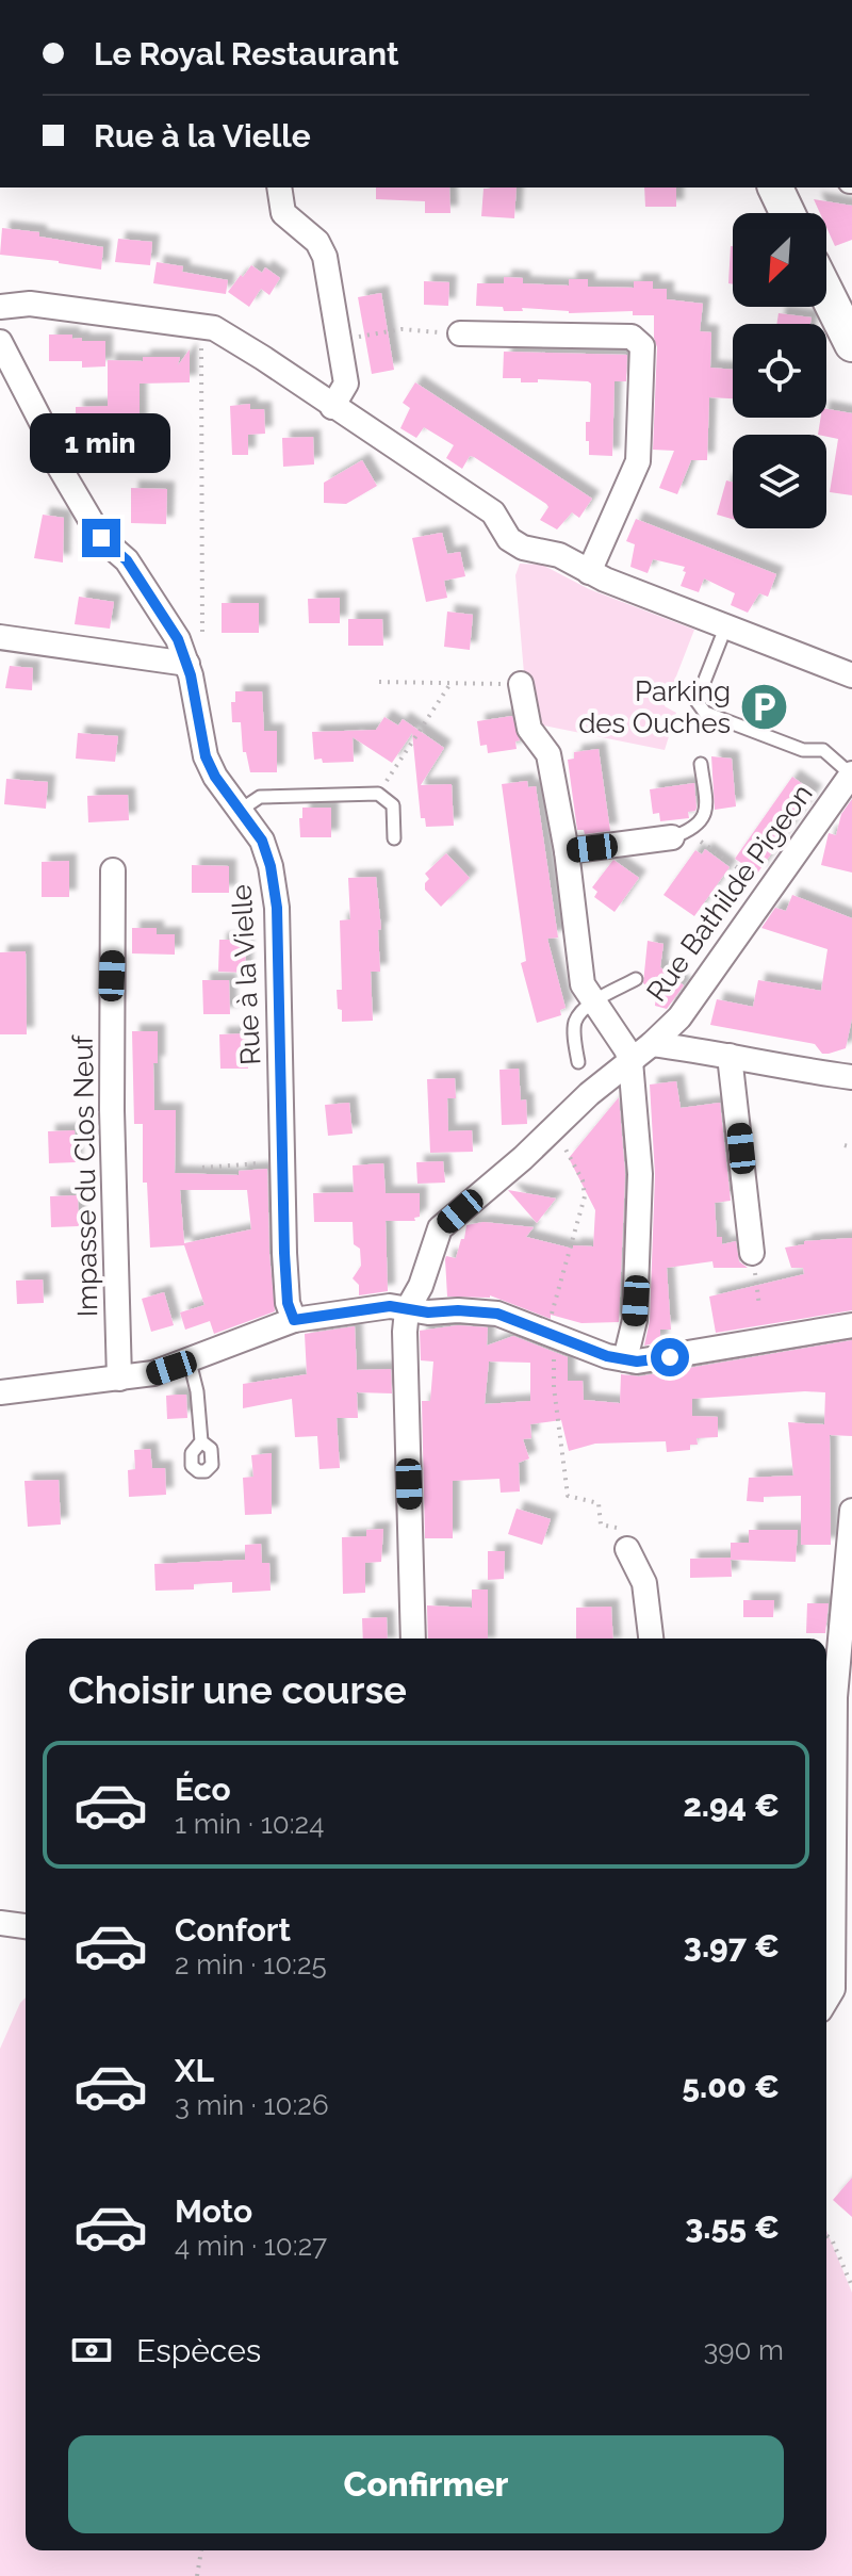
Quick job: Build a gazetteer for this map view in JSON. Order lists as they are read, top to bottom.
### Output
{
  "streets": {
    "street": ["Rue Bathilde Pigeon", "Rue à la Vielle", "Impasse du Clos Neuf"]
  },
  "places": {
    "parking": ["Parking des Ouches"]
  },
  "north": "bottom left",
  "page": {
    "banner": ["Le Royal Restaurant", "Rue à la Vielle"],
    "bubble": "1 min",
    "heading": "Choisir une course",
    "list": [
      {
        "name": "Éco",
        "note": "1 min · 10:24",
        "value": "2.94 €"
      },
      {
        "name": "Confort",
        "note": "2 min · 10:25",
        "value": "3.97 €"
      },
      {
        "name": "XL",
        "note": "3 min · 10:26",
        "value": "5.00 €"
      },
      {
        "name": "Moto",
        "note": "4 min · 10:27",
        "value": "3.55 €"
      }
    ],
    "pay": ["Espèces", "390 m"],
    "buttons": "Confirmer"
  }
}
